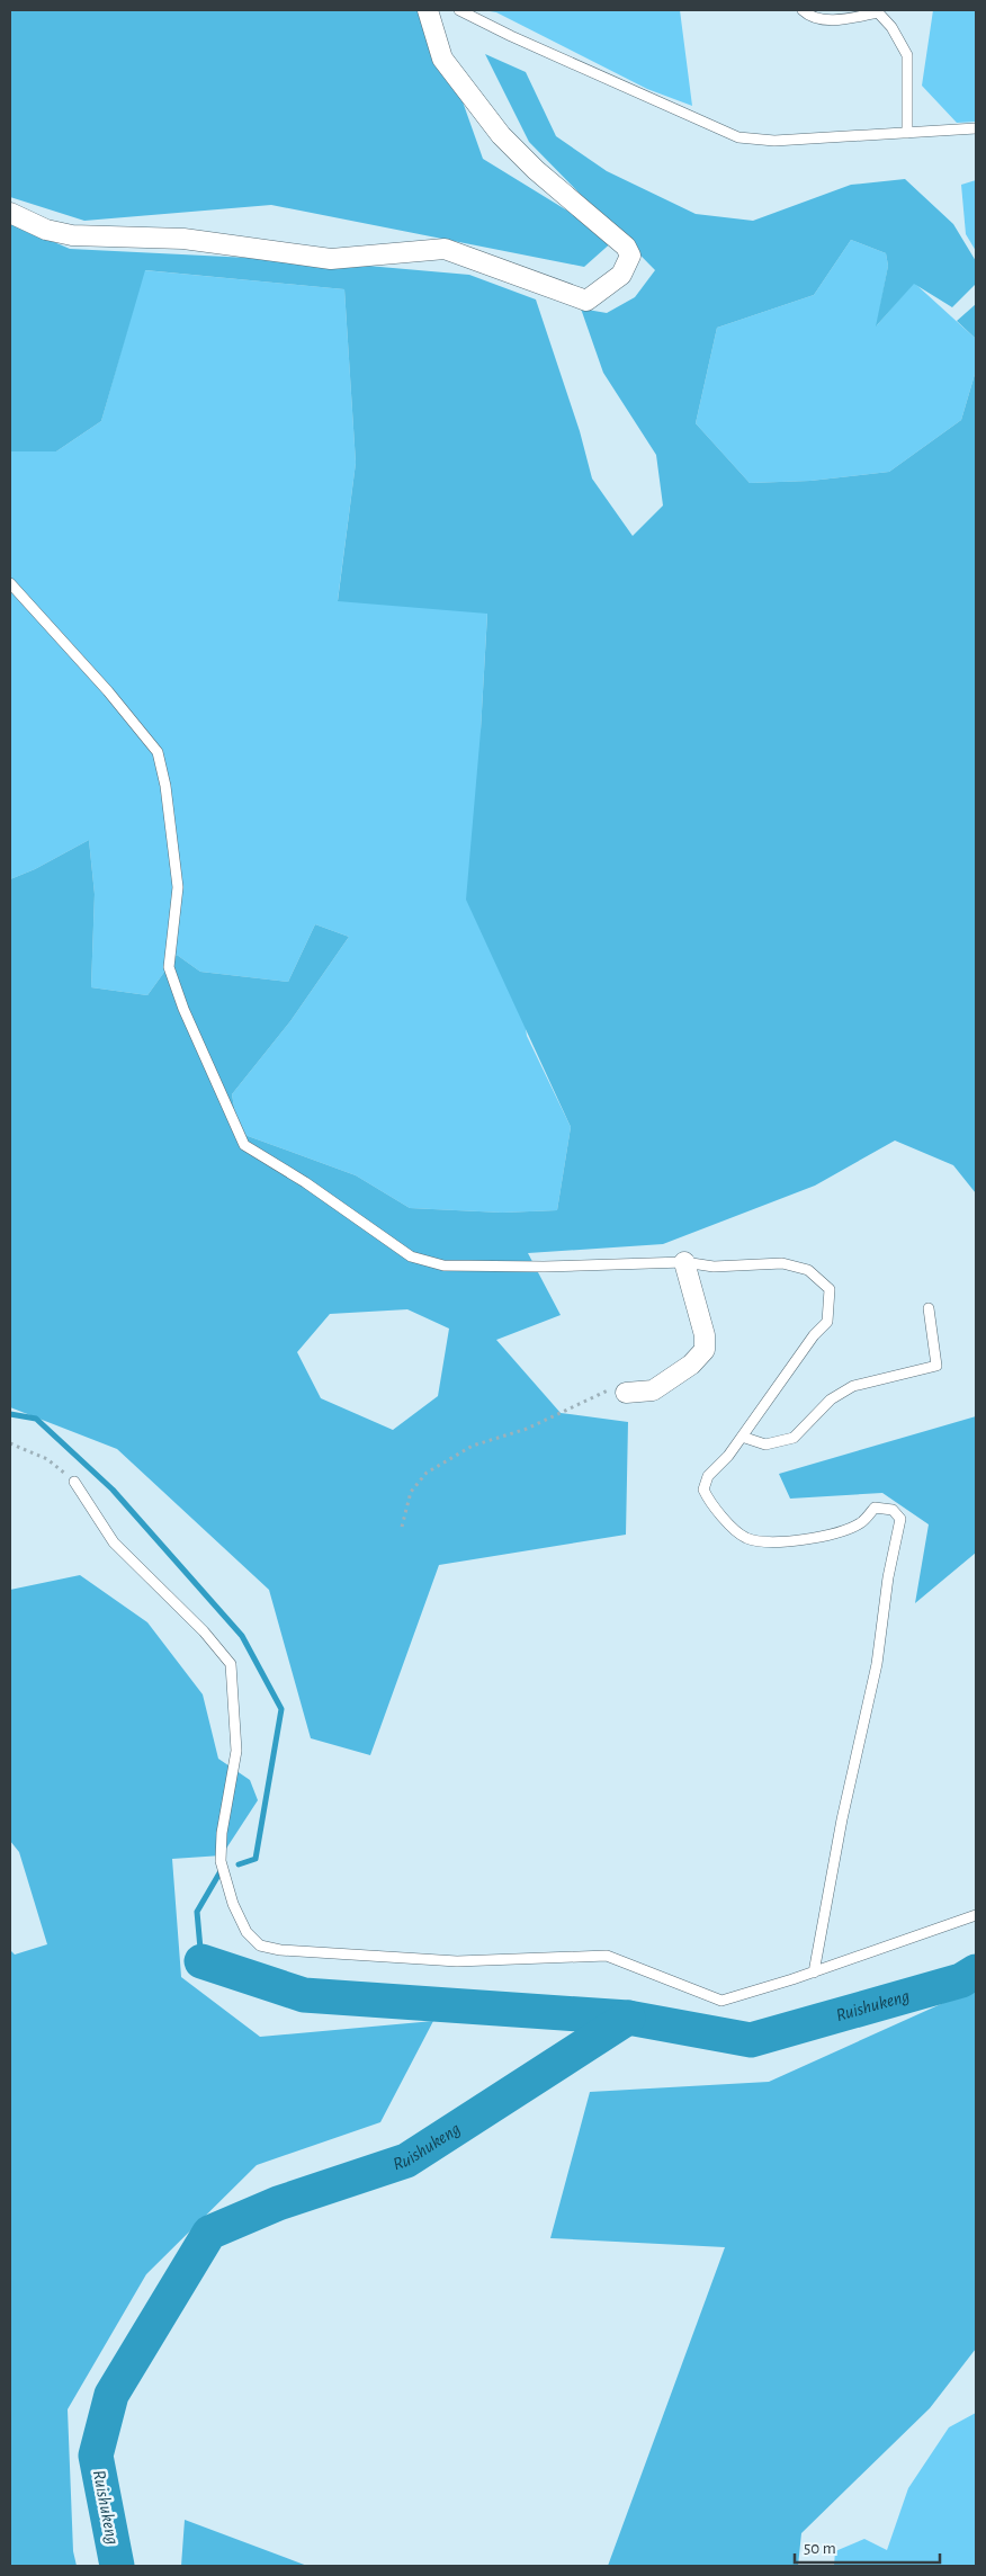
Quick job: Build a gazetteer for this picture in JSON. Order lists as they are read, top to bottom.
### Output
{
  "water": ["Ruishukeng"],
  "scale_bar": "50 m"
}
